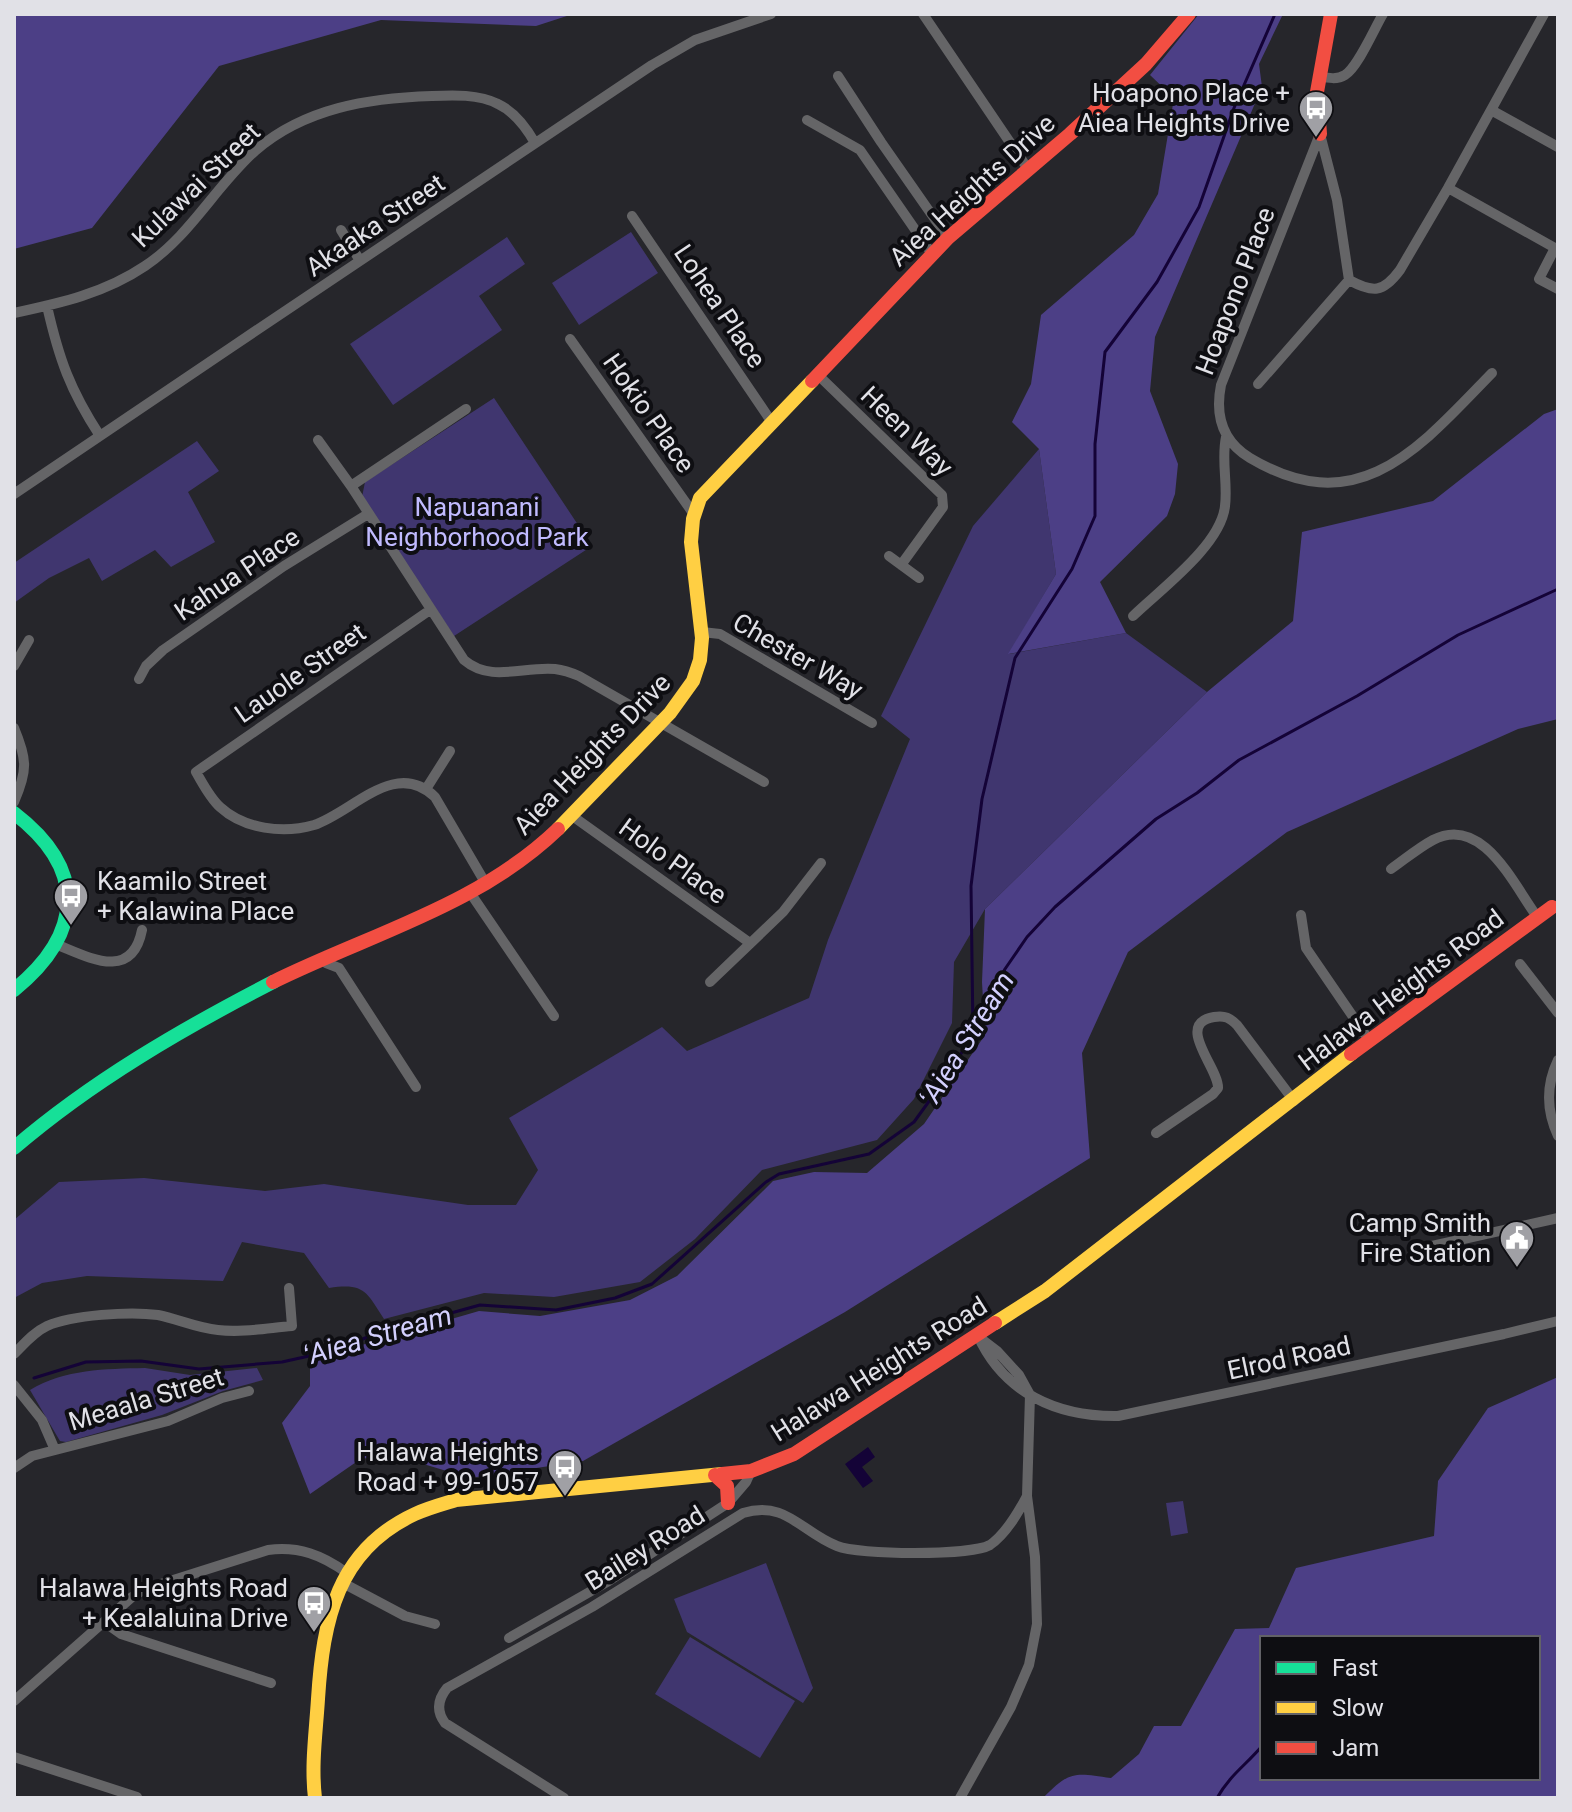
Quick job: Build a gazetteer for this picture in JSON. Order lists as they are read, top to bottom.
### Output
{
  "streets": {
    "street": [
      "Kulawai Street",
      "Aiea Heights Drive",
      "Akaaka Street",
      "Hoapono Place",
      "Lohea Place",
      "Hokio Place",
      "Heen Way",
      "Kahua Place",
      "Chester Way",
      "Lauole Street",
      "Holo Place",
      "Halawa Heights Road",
      "Elrod Road",
      "Meaala Street",
      "Bailey Road"
    ]
  },
  "crossings": [
    ["Kulawai Street", "Akaaka Street"],
    ["Aiea Heights Drive", "Lohea Place"],
    ["Aiea Heights Drive", "Hokio Place"],
    ["Aiea Heights Drive", "Heen Way"],
    ["Aiea Heights Drive", "Chester Way"],
    ["Aiea Heights Drive", "Holo Place"]
  ],
  "water": ["ʻAiea Stream"],
  "parks": ["Napuanani Neighborhood Park"],
  "places": {
    "bus stop": [
      "Hoapono Place + Aiea Heights Drive",
      "Kaamilo Street + Kalawina Place",
      "Halawa Heights Road + 99-1057",
      "Halawa Heights Road + Kealaluina Drive"
    ],
    "public building": ["Camp Smith Fire Station"]
  },
  "legend": ["Fast", "Slow", "Jam"]
}
